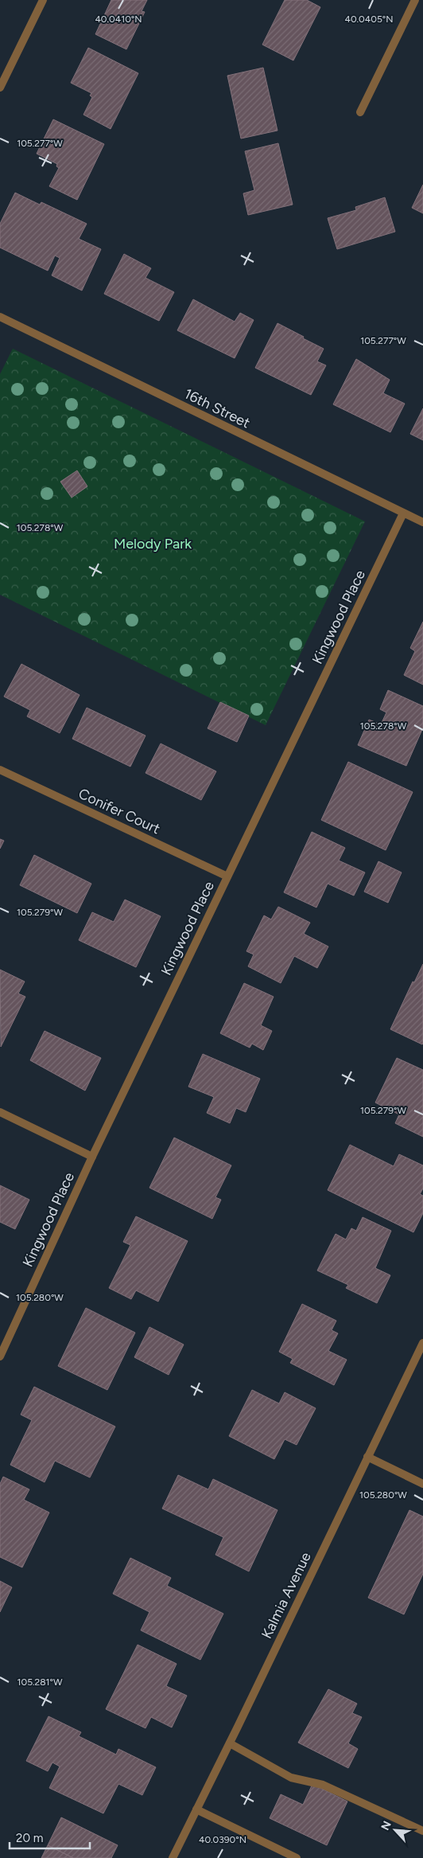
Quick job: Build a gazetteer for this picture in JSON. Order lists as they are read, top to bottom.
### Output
{
  "streets": {
    "street": [
      "16th Street",
      "Kingwood Place",
      "Conifer Court",
      "Kalmia Avenue"
    ]
  },
  "crossings": [
    ["16th Street", "Kingwood Place"],
    ["Kingwood Place", "Conifer Court"]
  ],
  "parks": ["Melody Park"],
  "scale_bar": "20 m",
  "north": "top left",
  "coordinates": [
    "40.0410°N",
    "40.0405°N",
    "105.277°W",
    "105.278°W",
    "105.279°W",
    "105.280°W",
    "105.281°W",
    "40.0390°N"
  ]
}
